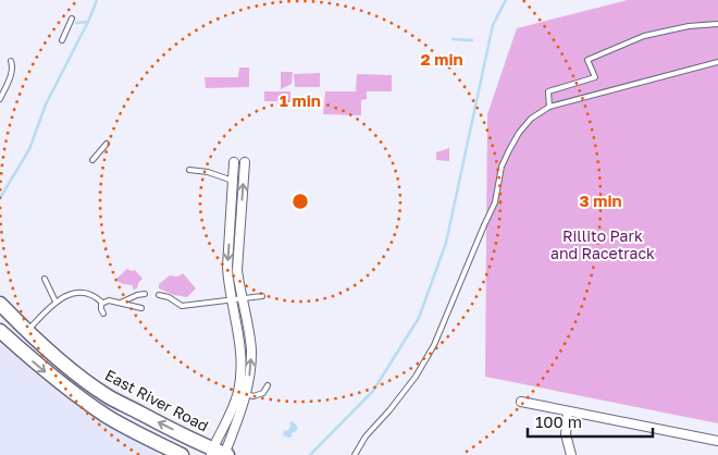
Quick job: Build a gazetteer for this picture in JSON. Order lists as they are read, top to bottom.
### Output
{
  "streets": {
    "main road": ["East River Road"]
  },
  "parks": ["Rillito Park and Racetrack"],
  "scale_bar": "100 m",
  "rings": ["2 min", "1 min", "3 min"]
}
